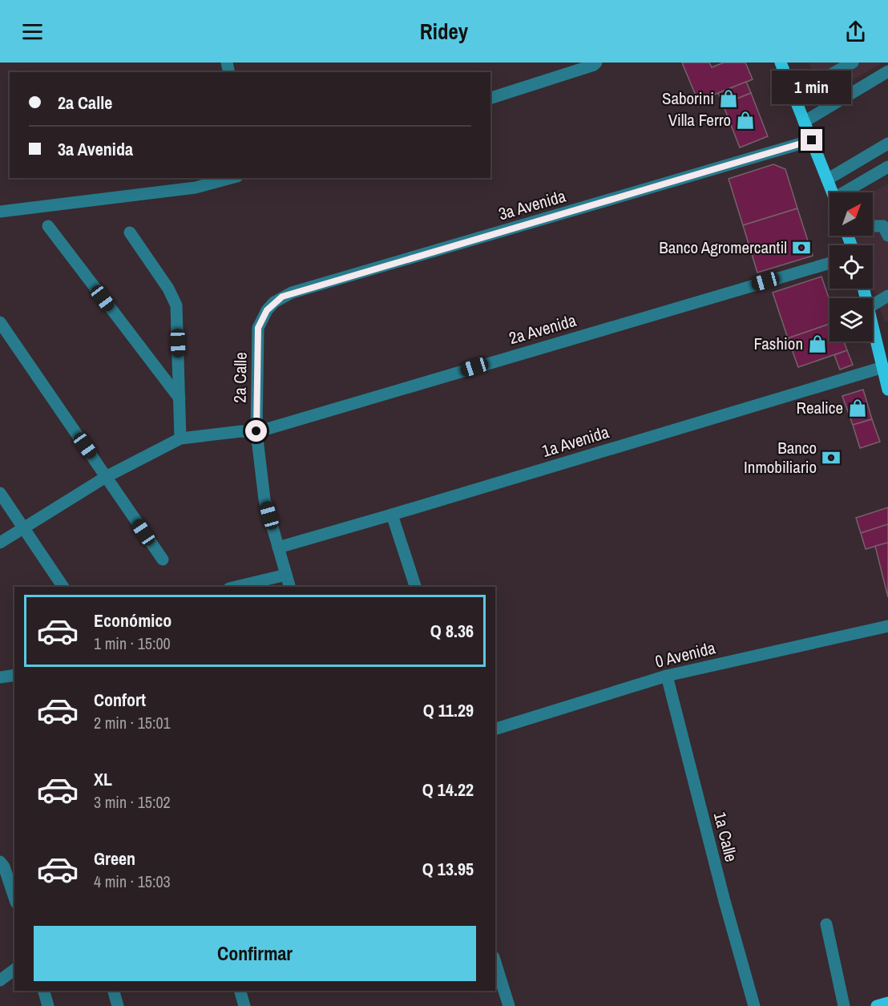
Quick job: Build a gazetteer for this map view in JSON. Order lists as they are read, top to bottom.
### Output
{
  "streets": {
    "street": [
      "3a Avenida",
      "2a Avenida",
      "2a Calle",
      "1a Avenida",
      "0 Avenida",
      "1a Calle"
    ]
  },
  "crossings": [
    ["3a Avenida", "2a Calle"],
    ["2a Avenida", "2a Calle"],
    ["2a Calle", "1a Avenida"],
    ["0 Avenida", "1a Calle"]
  ],
  "places": {
    "shop": [
      "Saborini",
      "Villa Ferro",
      "Fashion",
      "Realice"
    ],
    "bank": ["Banco Agromercantil", "Banco Inmobiliario"]
  },
  "north": "top right",
  "page": {
    "header": "Ridey",
    "bubble": "1 min",
    "banner": ["2a Calle", "3a Avenida"],
    "list": [
      {
        "name": "Económico",
        "note": "1 min · 15:00",
        "value": "Q 8.36"
      },
      {
        "name": "Confort",
        "note": "2 min · 15:01",
        "value": "Q 11.29"
      },
      {
        "name": "XL",
        "note": "3 min · 15:02",
        "value": "Q 14.22"
      },
      {
        "name": "Green",
        "note": "4 min · 15:03",
        "value": "Q 13.95"
      }
    ],
    "buttons": "Confirmar"
  }
}
